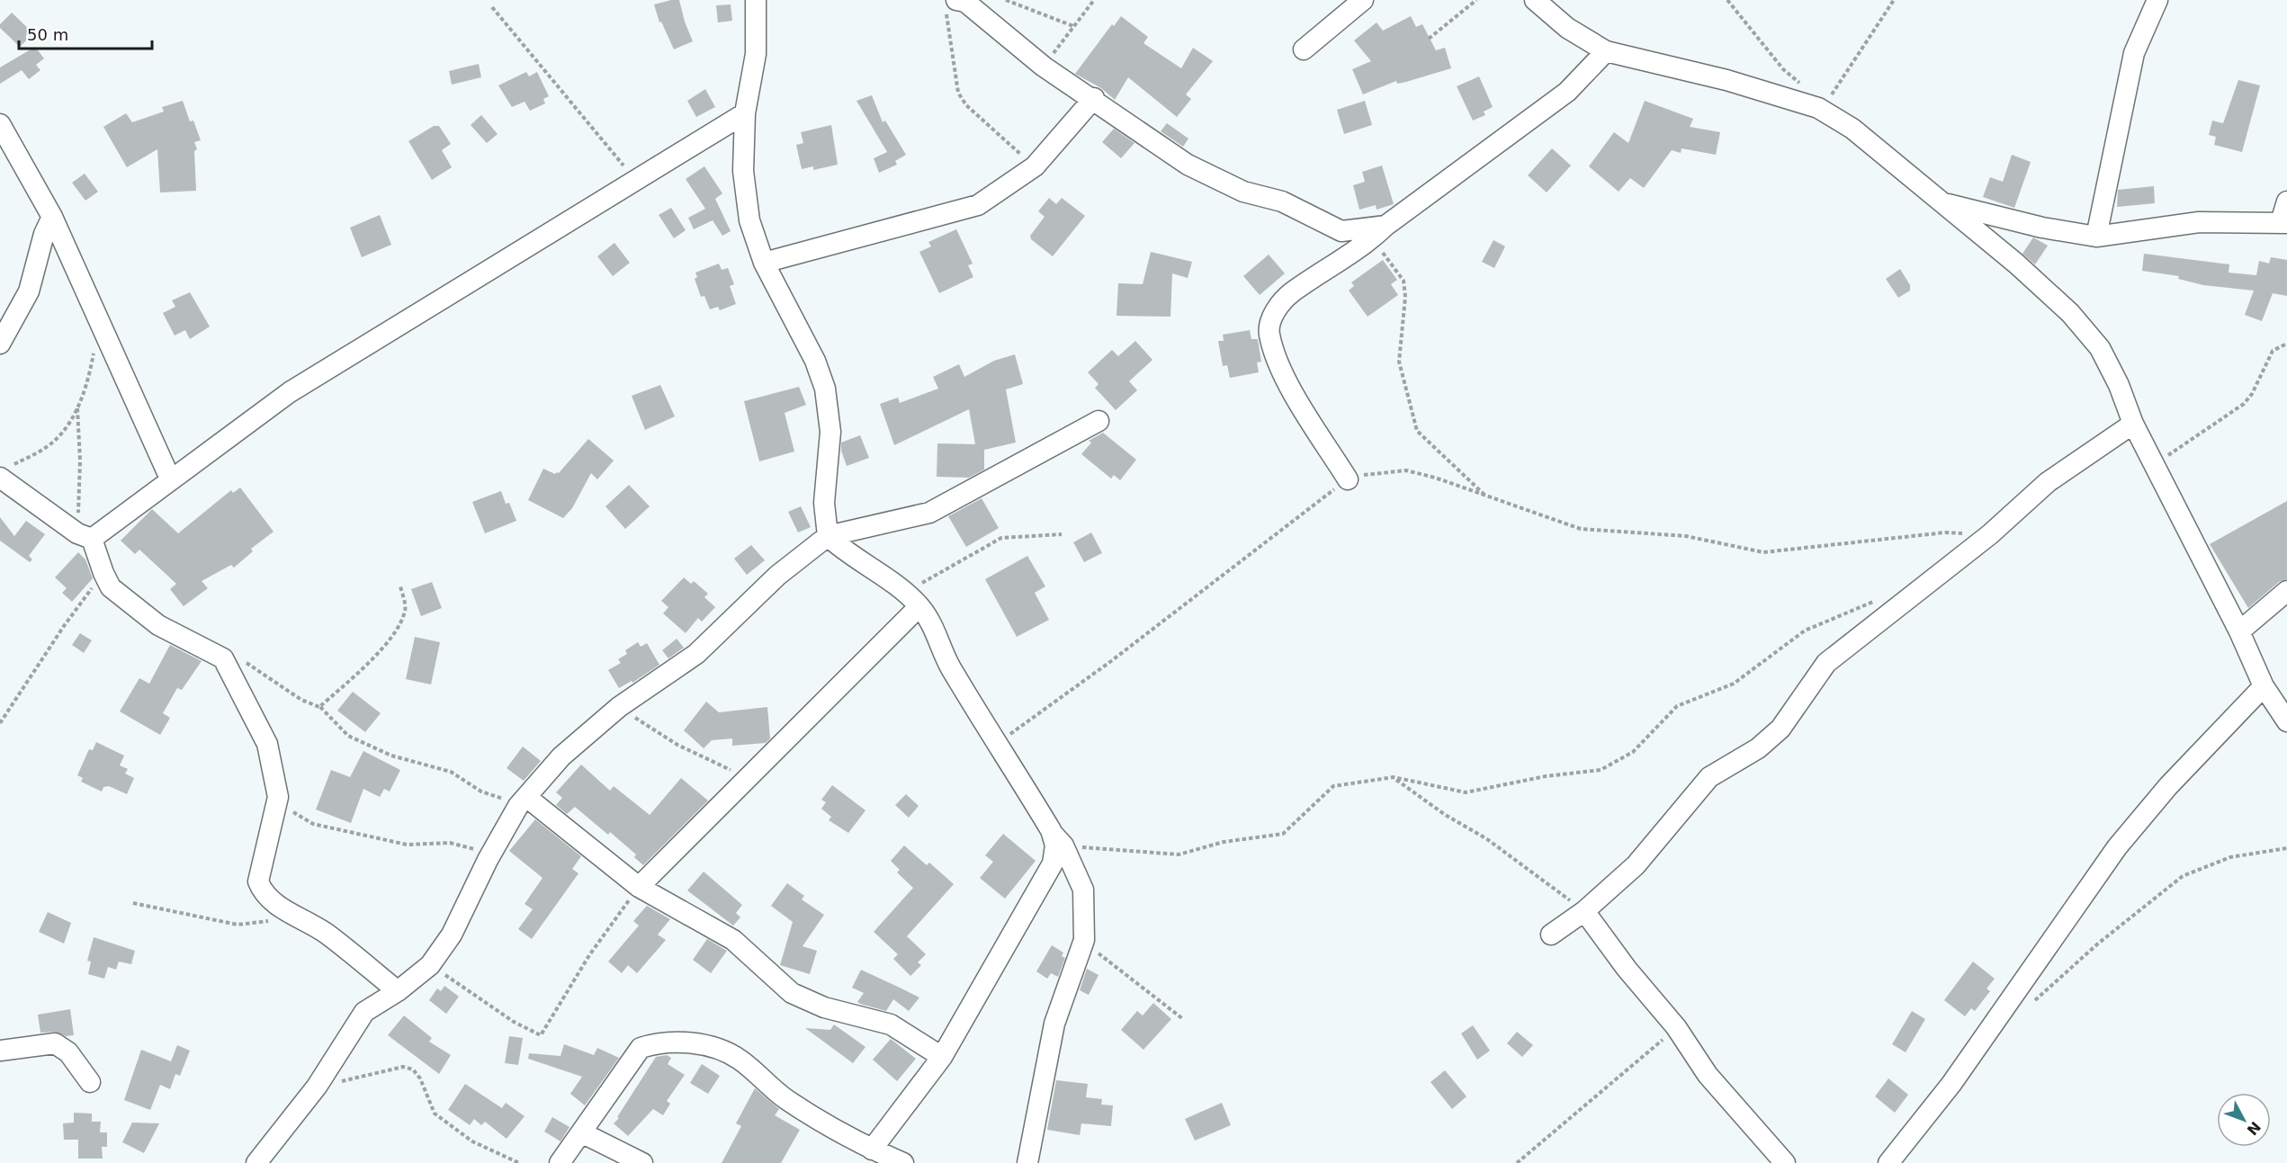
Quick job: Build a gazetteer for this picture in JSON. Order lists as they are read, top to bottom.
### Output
{
  "scale_bar": "50 m",
  "north": "bottom right"
}
